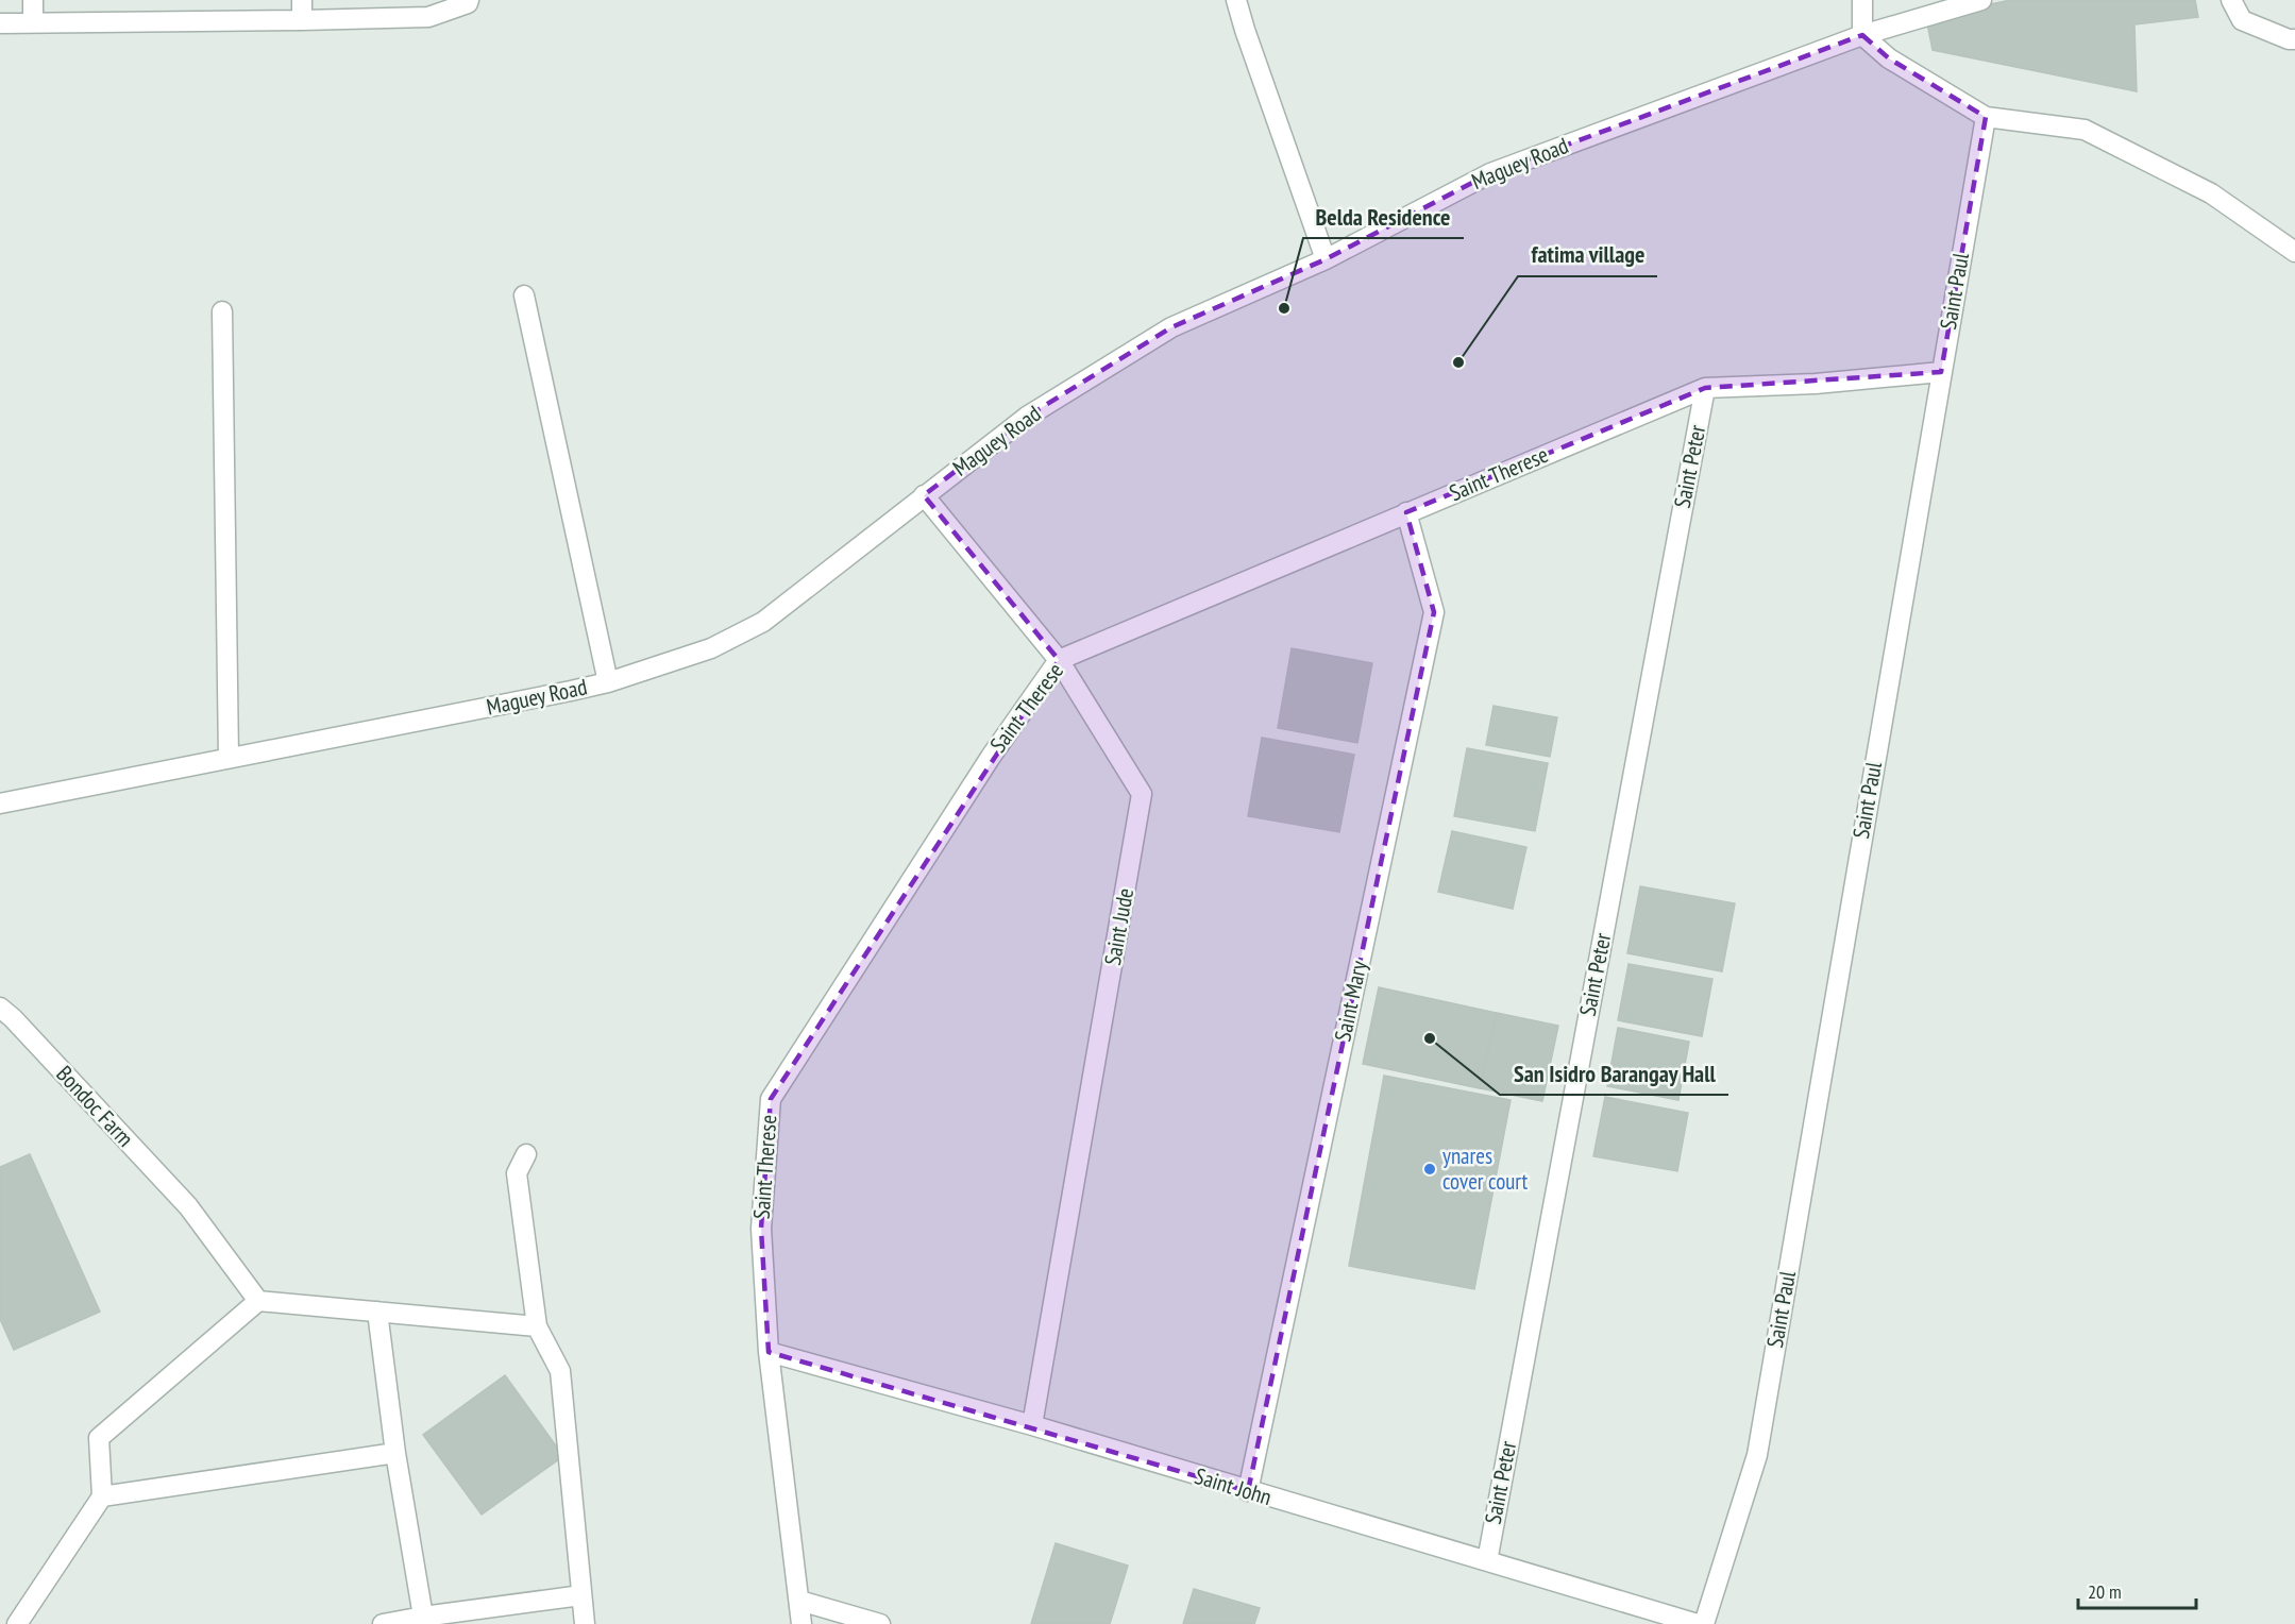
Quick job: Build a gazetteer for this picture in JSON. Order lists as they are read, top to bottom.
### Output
{
  "streets": {
    "street": [
      "Maguey Road",
      "Saint Paul",
      "Saint Peter",
      "Saint Therese",
      "Saint Jude",
      "Saint Mary",
      "Bondoc Farm",
      "Saint John"
    ]
  },
  "crossings": [
    ["Maguey Road", "Saint Jude"],
    ["Saint Paul", "Saint Therese"],
    ["Saint Peter", "Saint Therese"],
    ["Saint Peter", "Saint John"],
    ["Saint Therese", "Saint Jude"],
    ["Saint Therese", "Saint Mary"],
    ["Saint Therese", "Saint John"],
    ["Saint Jude", "Saint John"],
    ["Saint Mary", "Saint John"]
  ],
  "places": [
    "Belda Residence",
    "fatima village",
    "San Isidro Barangay Hall",
    "ynares cover court"
  ],
  "scale_bar": "20 m"
}
